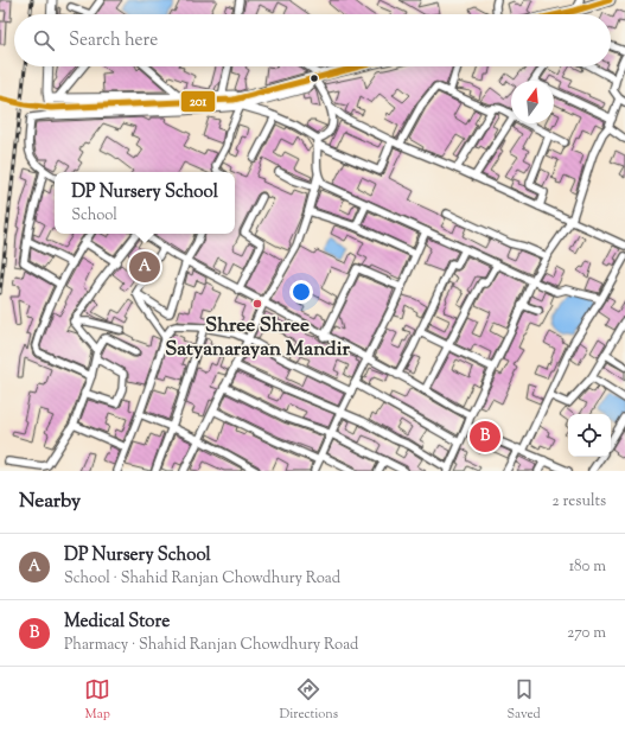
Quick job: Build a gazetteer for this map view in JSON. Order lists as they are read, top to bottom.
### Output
{
  "places": ["Shree Shree Satyanarayan Mandir"],
  "lines": ["transit line 201"],
  "north": "top",
  "page": {
    "search": "Search here",
    "popup": ["DP Nursery School", "School"],
    "pins": ["A", "B"],
    "heading": ["Nearby", "2 results"],
    "list": [
      {
        "mark": "A",
        "name": "DP Nursery School",
        "note": "School · Shahid Ranjan Chowdhury Road",
        "value": "180 m"
      },
      {
        "mark": "B",
        "name": "Medical Store",
        "note": "Pharmacy · Shahid Ranjan Chowdhury Road",
        "value": "270 m"
      }
    ],
    "nav": ["Map", "Directions", "Saved"]
  }
}
